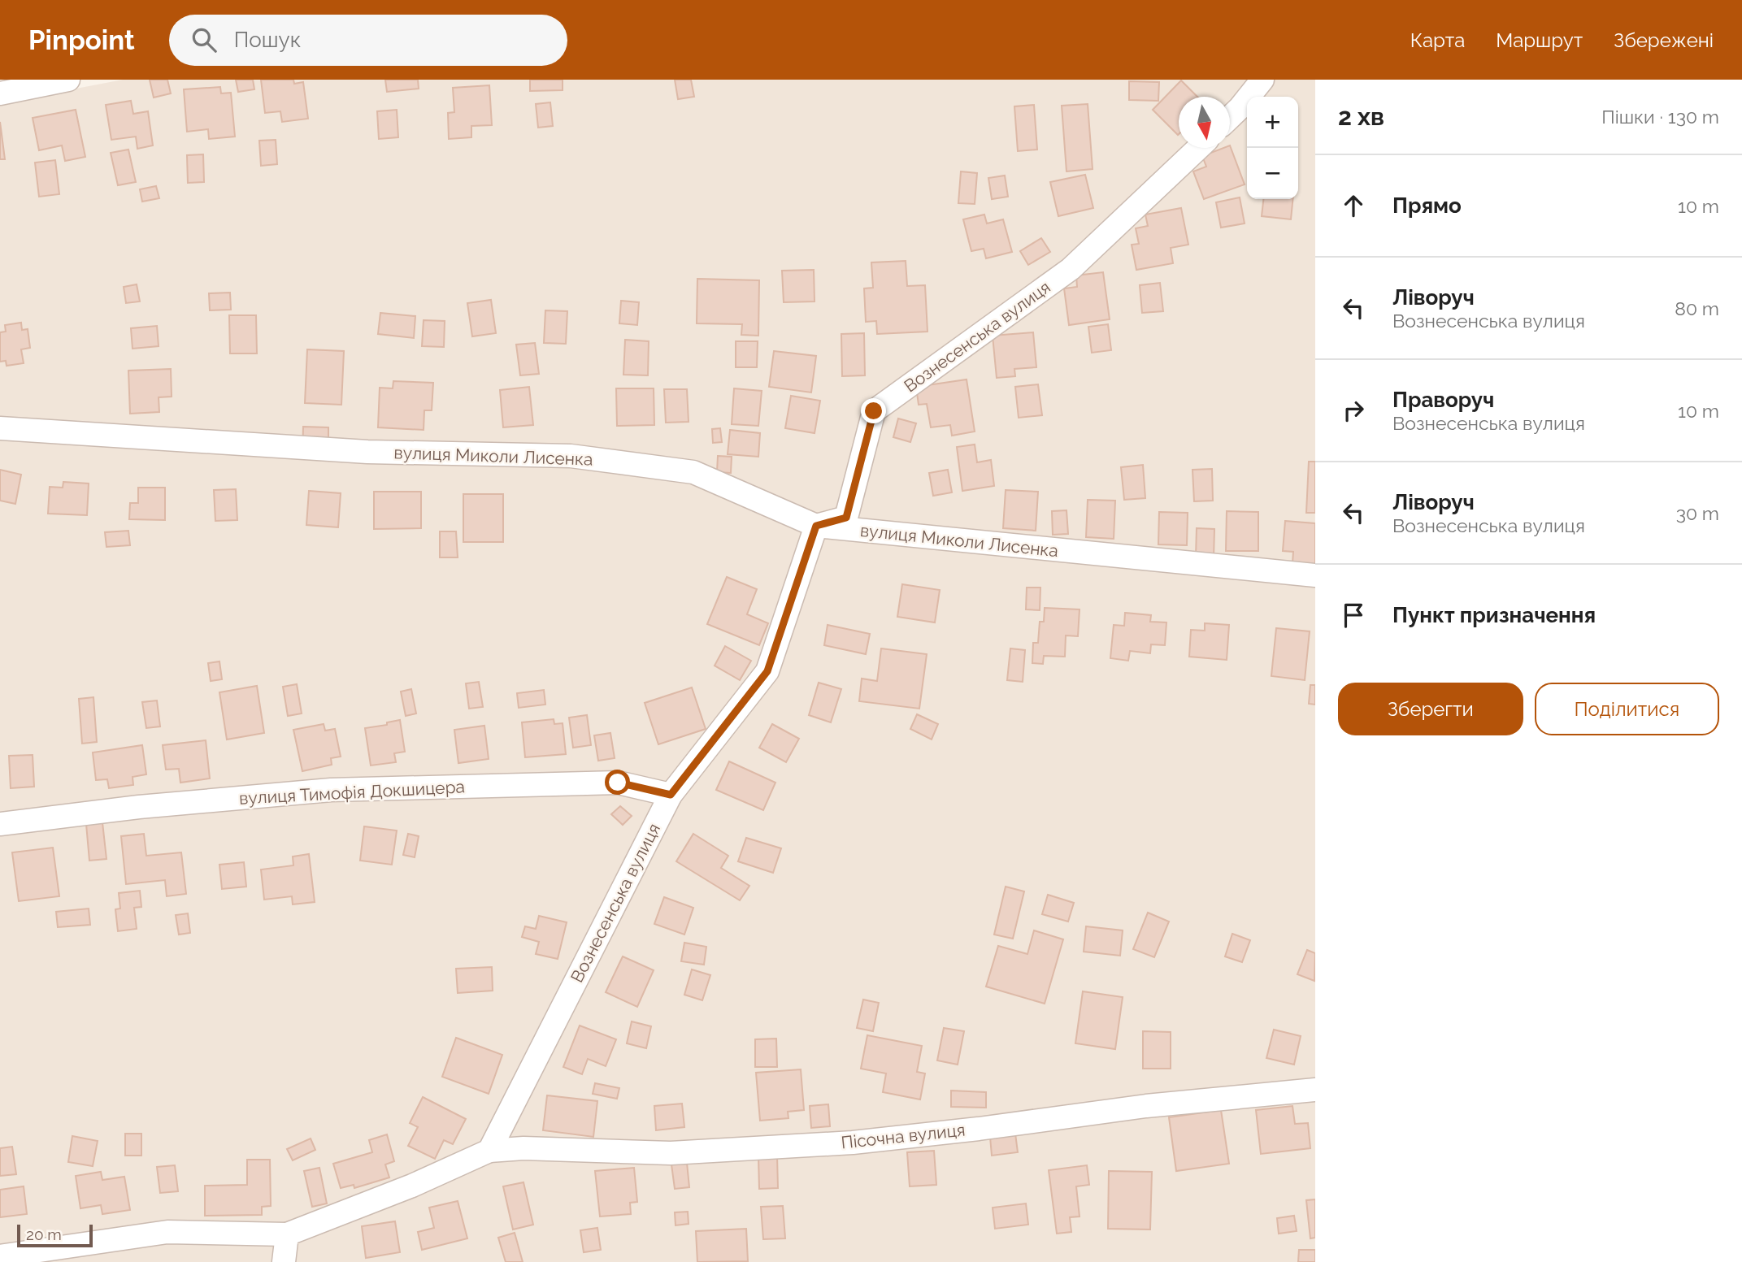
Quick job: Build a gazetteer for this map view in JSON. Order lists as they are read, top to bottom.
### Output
{
  "streets": {
    "street": [
      "Вознесенська вулиця",
      "вулиця Миколи Лисенка",
      "вулиця Тимофія Докшицера",
      "Пісочна вулиця"
    ]
  },
  "crossings": [
    ["Вознесенська вулиця", "вулиця Миколи Лисенка"],
    ["Вознесенська вулиця", "вулиця Тимофія Докшицера"],
    ["Вознесенська вулиця", "Пісочна вулиця"]
  ],
  "scale_bar": "20 m",
  "north": "bottom",
  "page": {
    "header": "Pinpoint",
    "search": "Пошук",
    "nav": ["Карта", "Маршрут", "Збережені"],
    "heading": ["2 хв", "Пішки · 130 m"],
    "map_buttons": ["+", "−"],
    "list": [
      ["Прямо", "10 m"],
      ["Ліворуч", "Вознесенська вулиця", "80 m"],
      ["Праворуч", "Вознесенська вулиця", "10 m"],
      ["Ліворуч", "Вознесенська вулиця", "30 m"],
      "Пункт призначення"
    ],
    "buttons": ["Зберегти", "Поділитися"],
    "scale": "20 m"
  }
}
